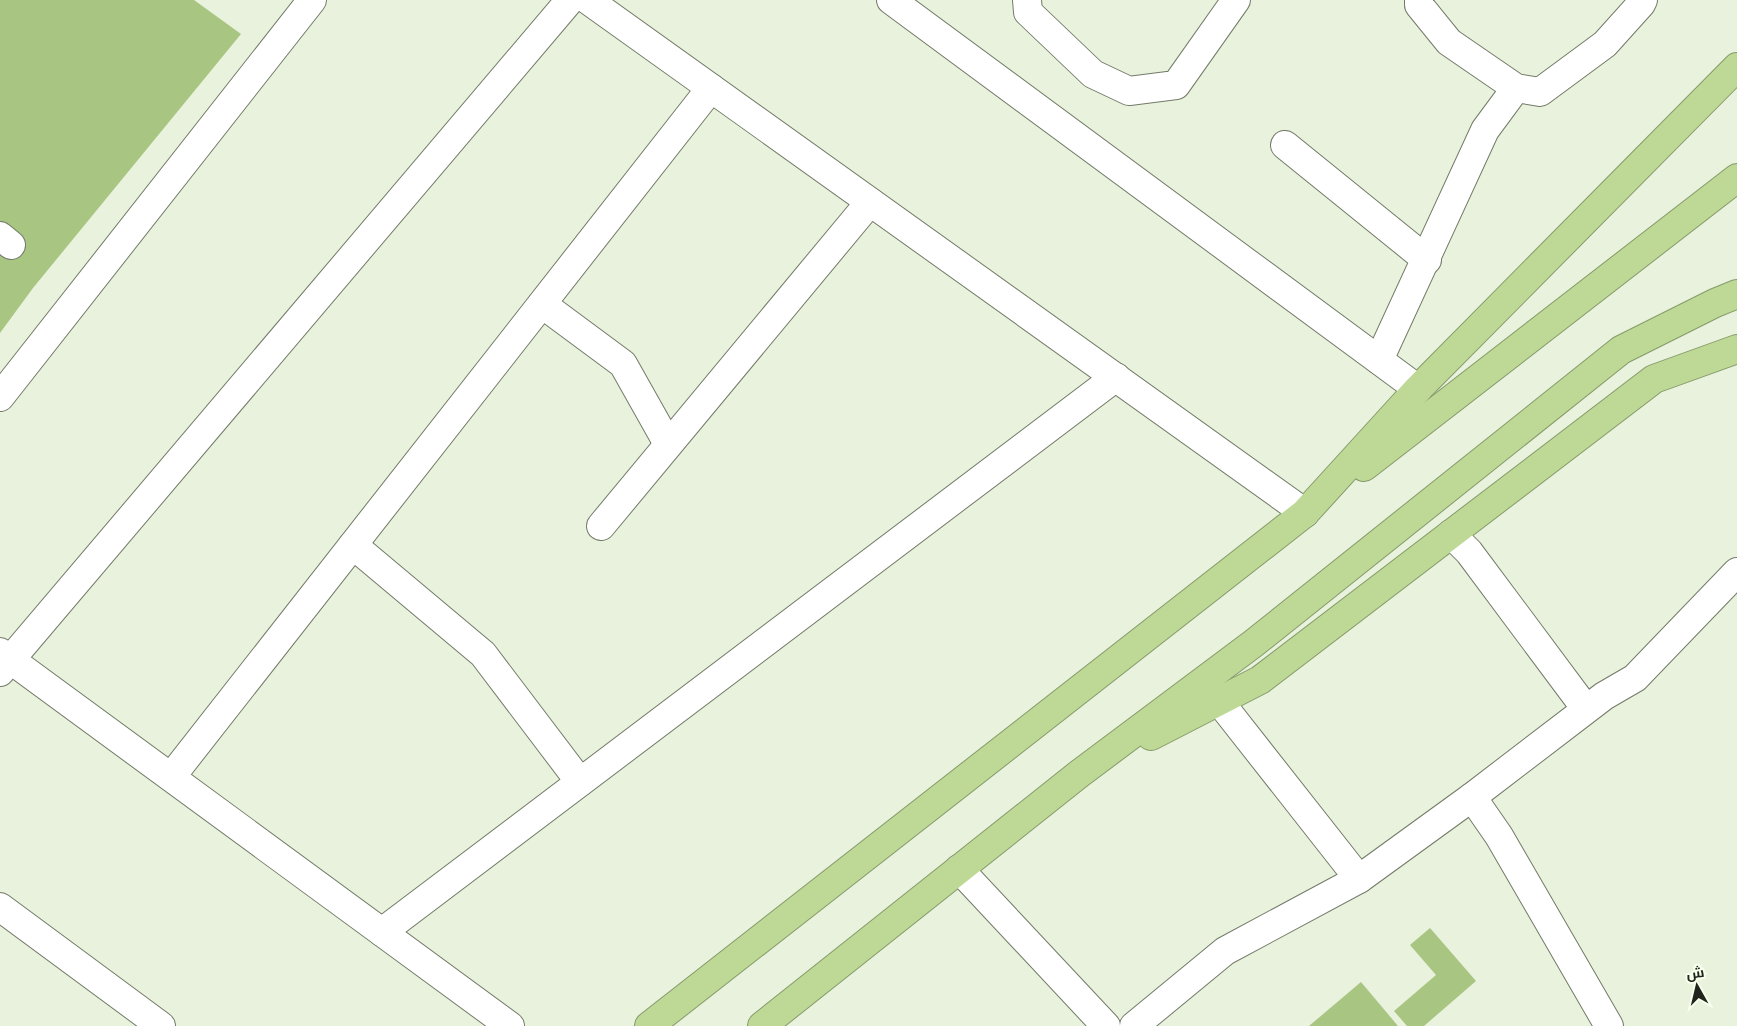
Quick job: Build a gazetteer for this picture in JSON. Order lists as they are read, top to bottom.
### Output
{
  "north": "top"
}
